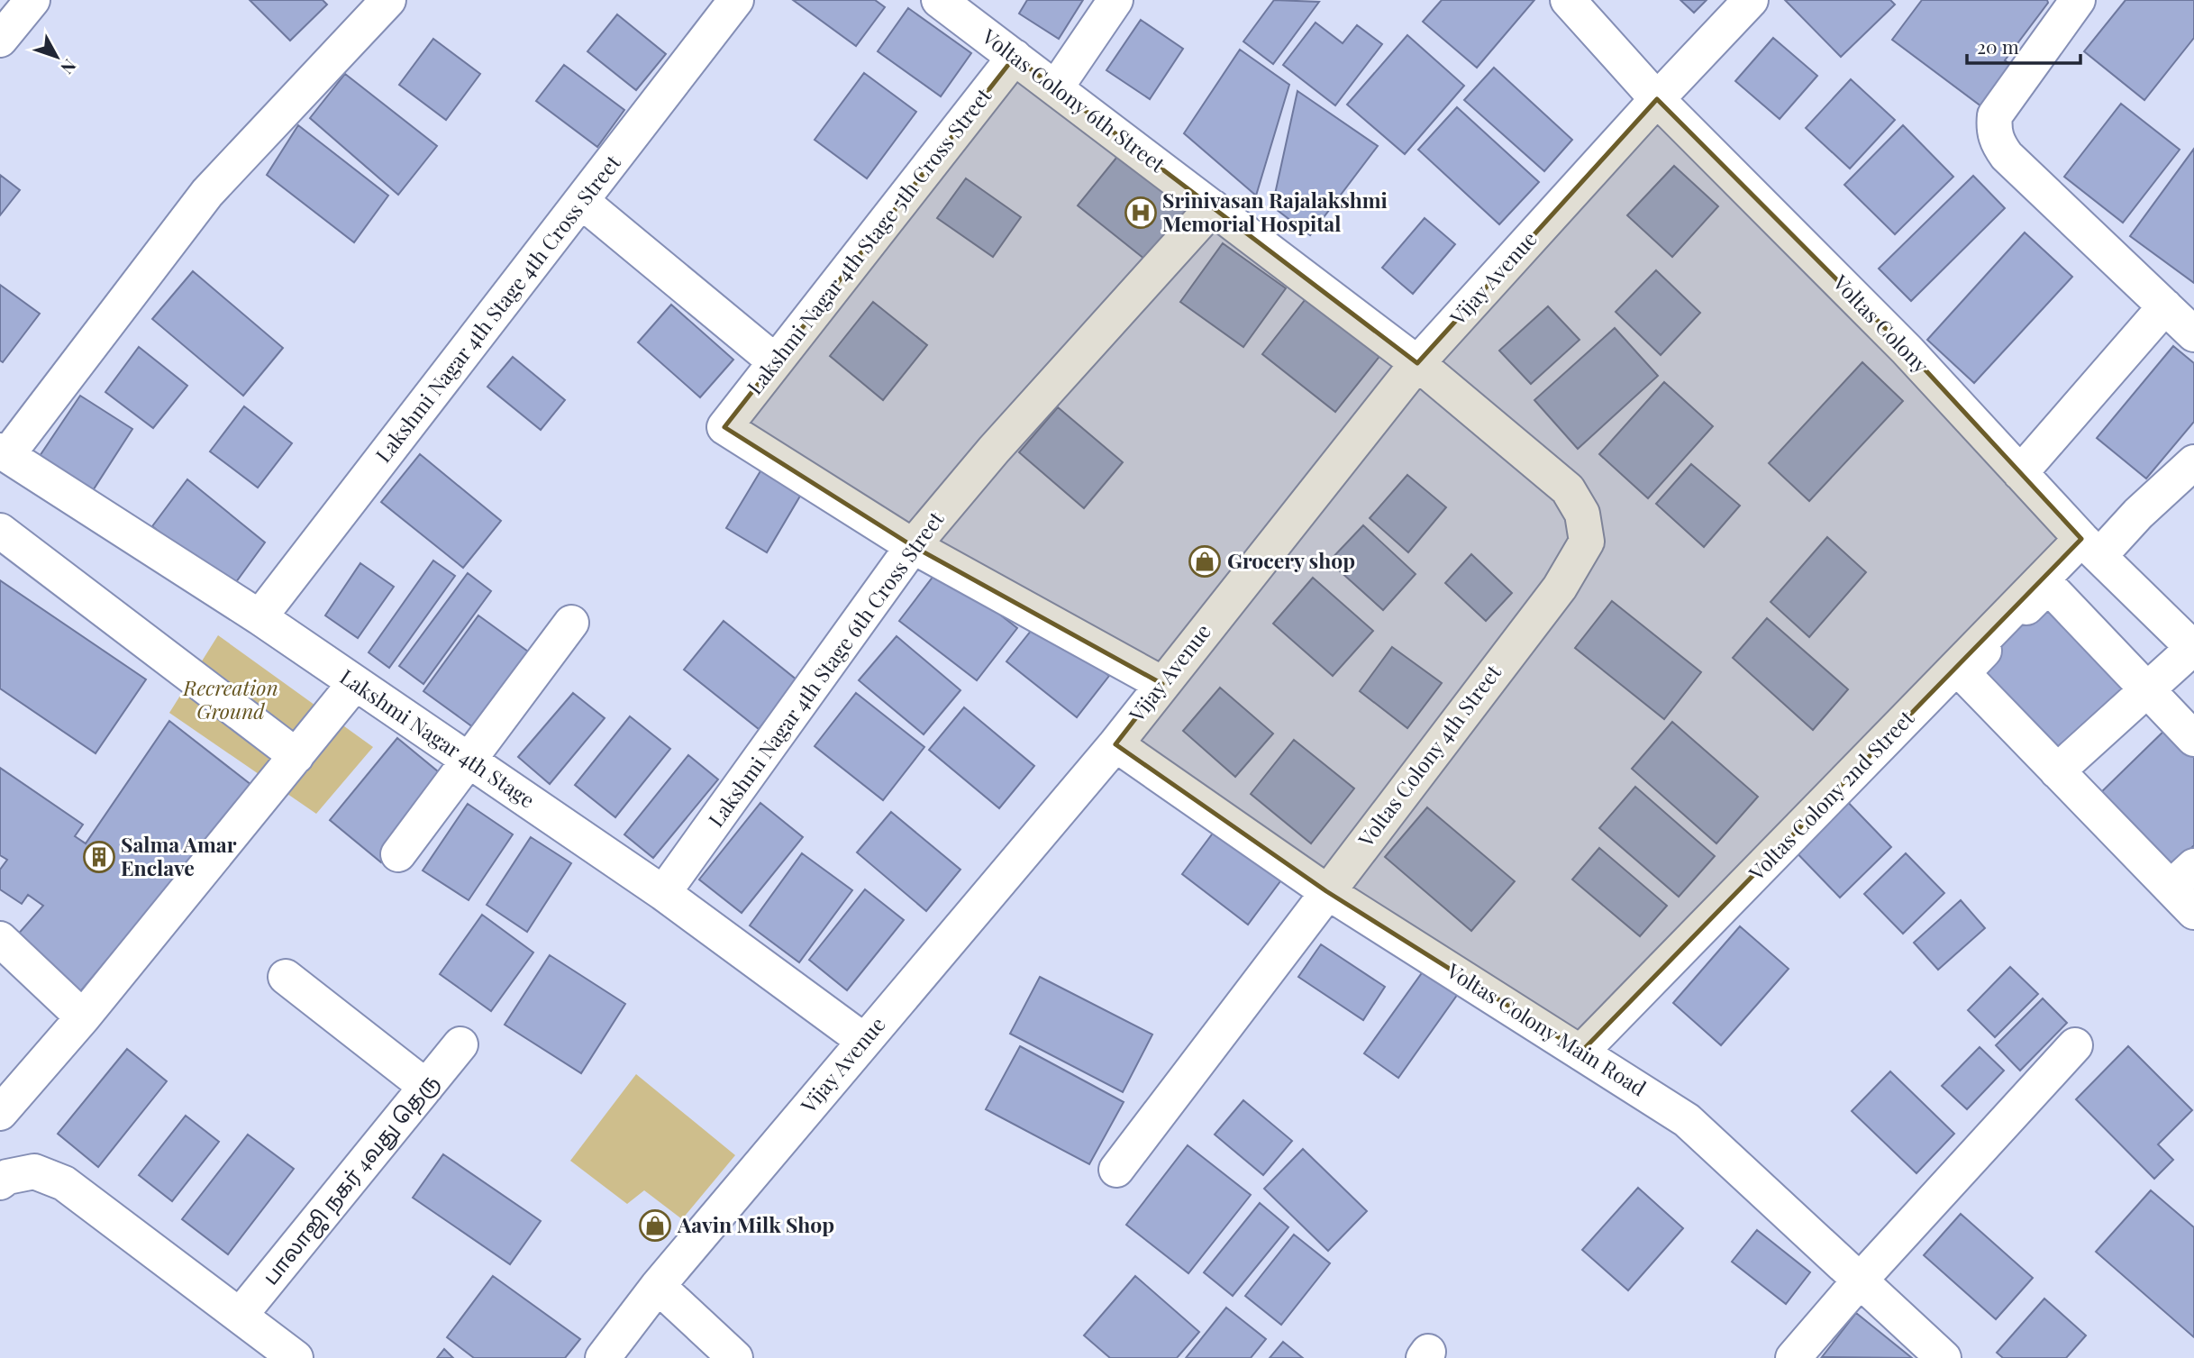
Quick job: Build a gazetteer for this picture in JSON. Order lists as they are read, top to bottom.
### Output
{
  "streets": {
    "street": [
      "Voltas Colony 6th Street",
      "Lakshmi Nagar 4th Stage 5th Cross Street",
      "Vijay Avenue",
      "Lakshmi Nagar 4th Stage 4th Cross Street",
      "Voltas Colony",
      "Lakshmi Nagar 4th Stage 6th Cross Street",
      "Lakshmi Nagar 4th Stage",
      "Voltas Colony 4th Street",
      "Voltas Colony 2nd Street",
      "Voltas Colony Main Road",
      "பாலாஜி நகர் 4வது தெரு"
    ]
  },
  "crossings": [
    ["Voltas Colony 6th Street", "Lakshmi Nagar 4th Stage 5th Cross Street"],
    ["Voltas Colony 6th Street", "Vijay Avenue"],
    ["Voltas Colony 6th Street", "Lakshmi Nagar 4th Stage 6th Cross Street"],
    ["Voltas Colony 6th Street", "Voltas Colony 4th Street"],
    ["Lakshmi Nagar 4th Stage 5th Cross Street", "Lakshmi Nagar 4th Stage 6th Cross Street"],
    ["Vijay Avenue", "Voltas Colony"],
    ["Vijay Avenue", "Lakshmi Nagar 4th Stage"],
    ["Vijay Avenue", "Voltas Colony 4th Street"],
    ["Vijay Avenue", "Voltas Colony Main Road"],
    ["Lakshmi Nagar 4th Stage 4th Cross Street", "Lakshmi Nagar 4th Stage"],
    ["Voltas Colony", "Voltas Colony 2nd Street"],
    ["Lakshmi Nagar 4th Stage 6th Cross Street", "Lakshmi Nagar 4th Stage"],
    ["Voltas Colony 4th Street", "Voltas Colony Main Road"],
    ["Voltas Colony 2nd Street", "Voltas Colony Main Road"]
  ],
  "parks": ["Recreation Ground"],
  "places": {
    "hospital": ["Srinivasan Rajalakshmi Memorial Hospital"],
    "shop": ["Grocery shop", "Aavin Milk Shop"],
    "building": ["Salma Amar Enclave"]
  },
  "scale_bar": "20 m",
  "north": "bottom right"
}
